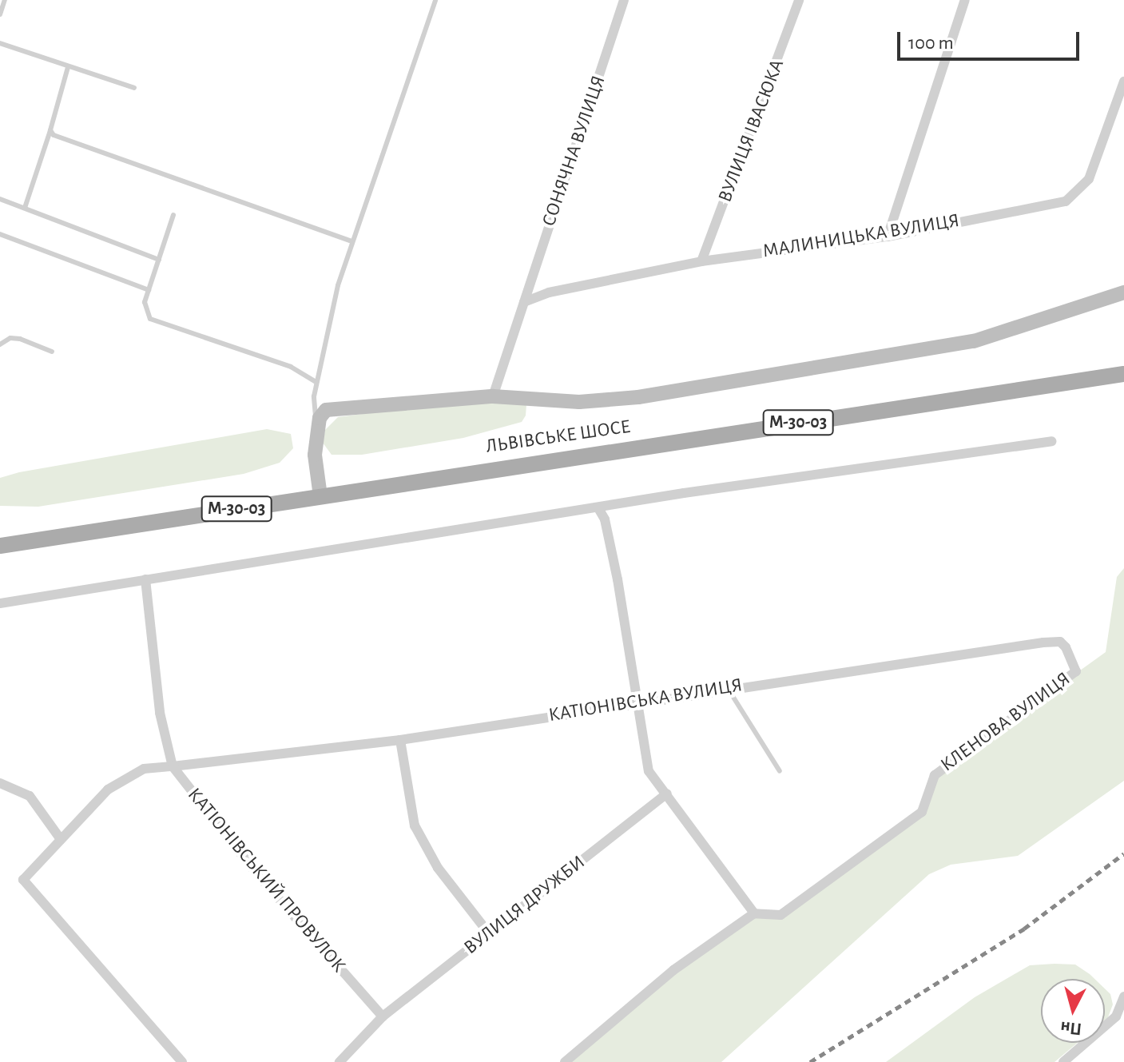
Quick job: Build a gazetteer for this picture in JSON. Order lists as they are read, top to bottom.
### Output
{
  "streets": {
    "main road": ["М-30-03", "ЛЬВІВСЬКЕ ШОСЕ"],
    "street": [
      "ВУЛИЦЯ ІВАСЮКА",
      "СОНЯЧНА ВУЛИЦЯ",
      "МАЛИНИЦЬКА ВУЛИЦЯ",
      "КАТІОНІВСЬКА ВУЛИЦЯ",
      "КЛЕНОВА ВУЛИЦЯ",
      "КАТІОНІВСЬКИЙ ПРОВУЛОК",
      "ВУЛИЦЯ ДРУЖБИ"
    ]
  },
  "crossings": [
    ["ВУЛИЦЯ ІВАСЮКА", "МАЛИНИЦЬКА ВУЛИЦЯ"],
    ["СОНЯЧНА ВУЛИЦЯ", "МАЛИНИЦЬКА ВУЛИЦЯ"],
    ["КАТІОНІВСЬКА ВУЛИЦЯ", "КЛЕНОВА ВУЛИЦЯ"],
    ["КАТІОНІВСЬКА ВУЛИЦЯ", "КАТІОНІВСЬКИЙ ПРОВУЛОК"],
    ["КАТІОНІВСЬКИЙ ПРОВУЛОК", "ВУЛИЦЯ ДРУЖБИ"]
  ],
  "scale_bar": "100 m",
  "north": "bottom"
}
